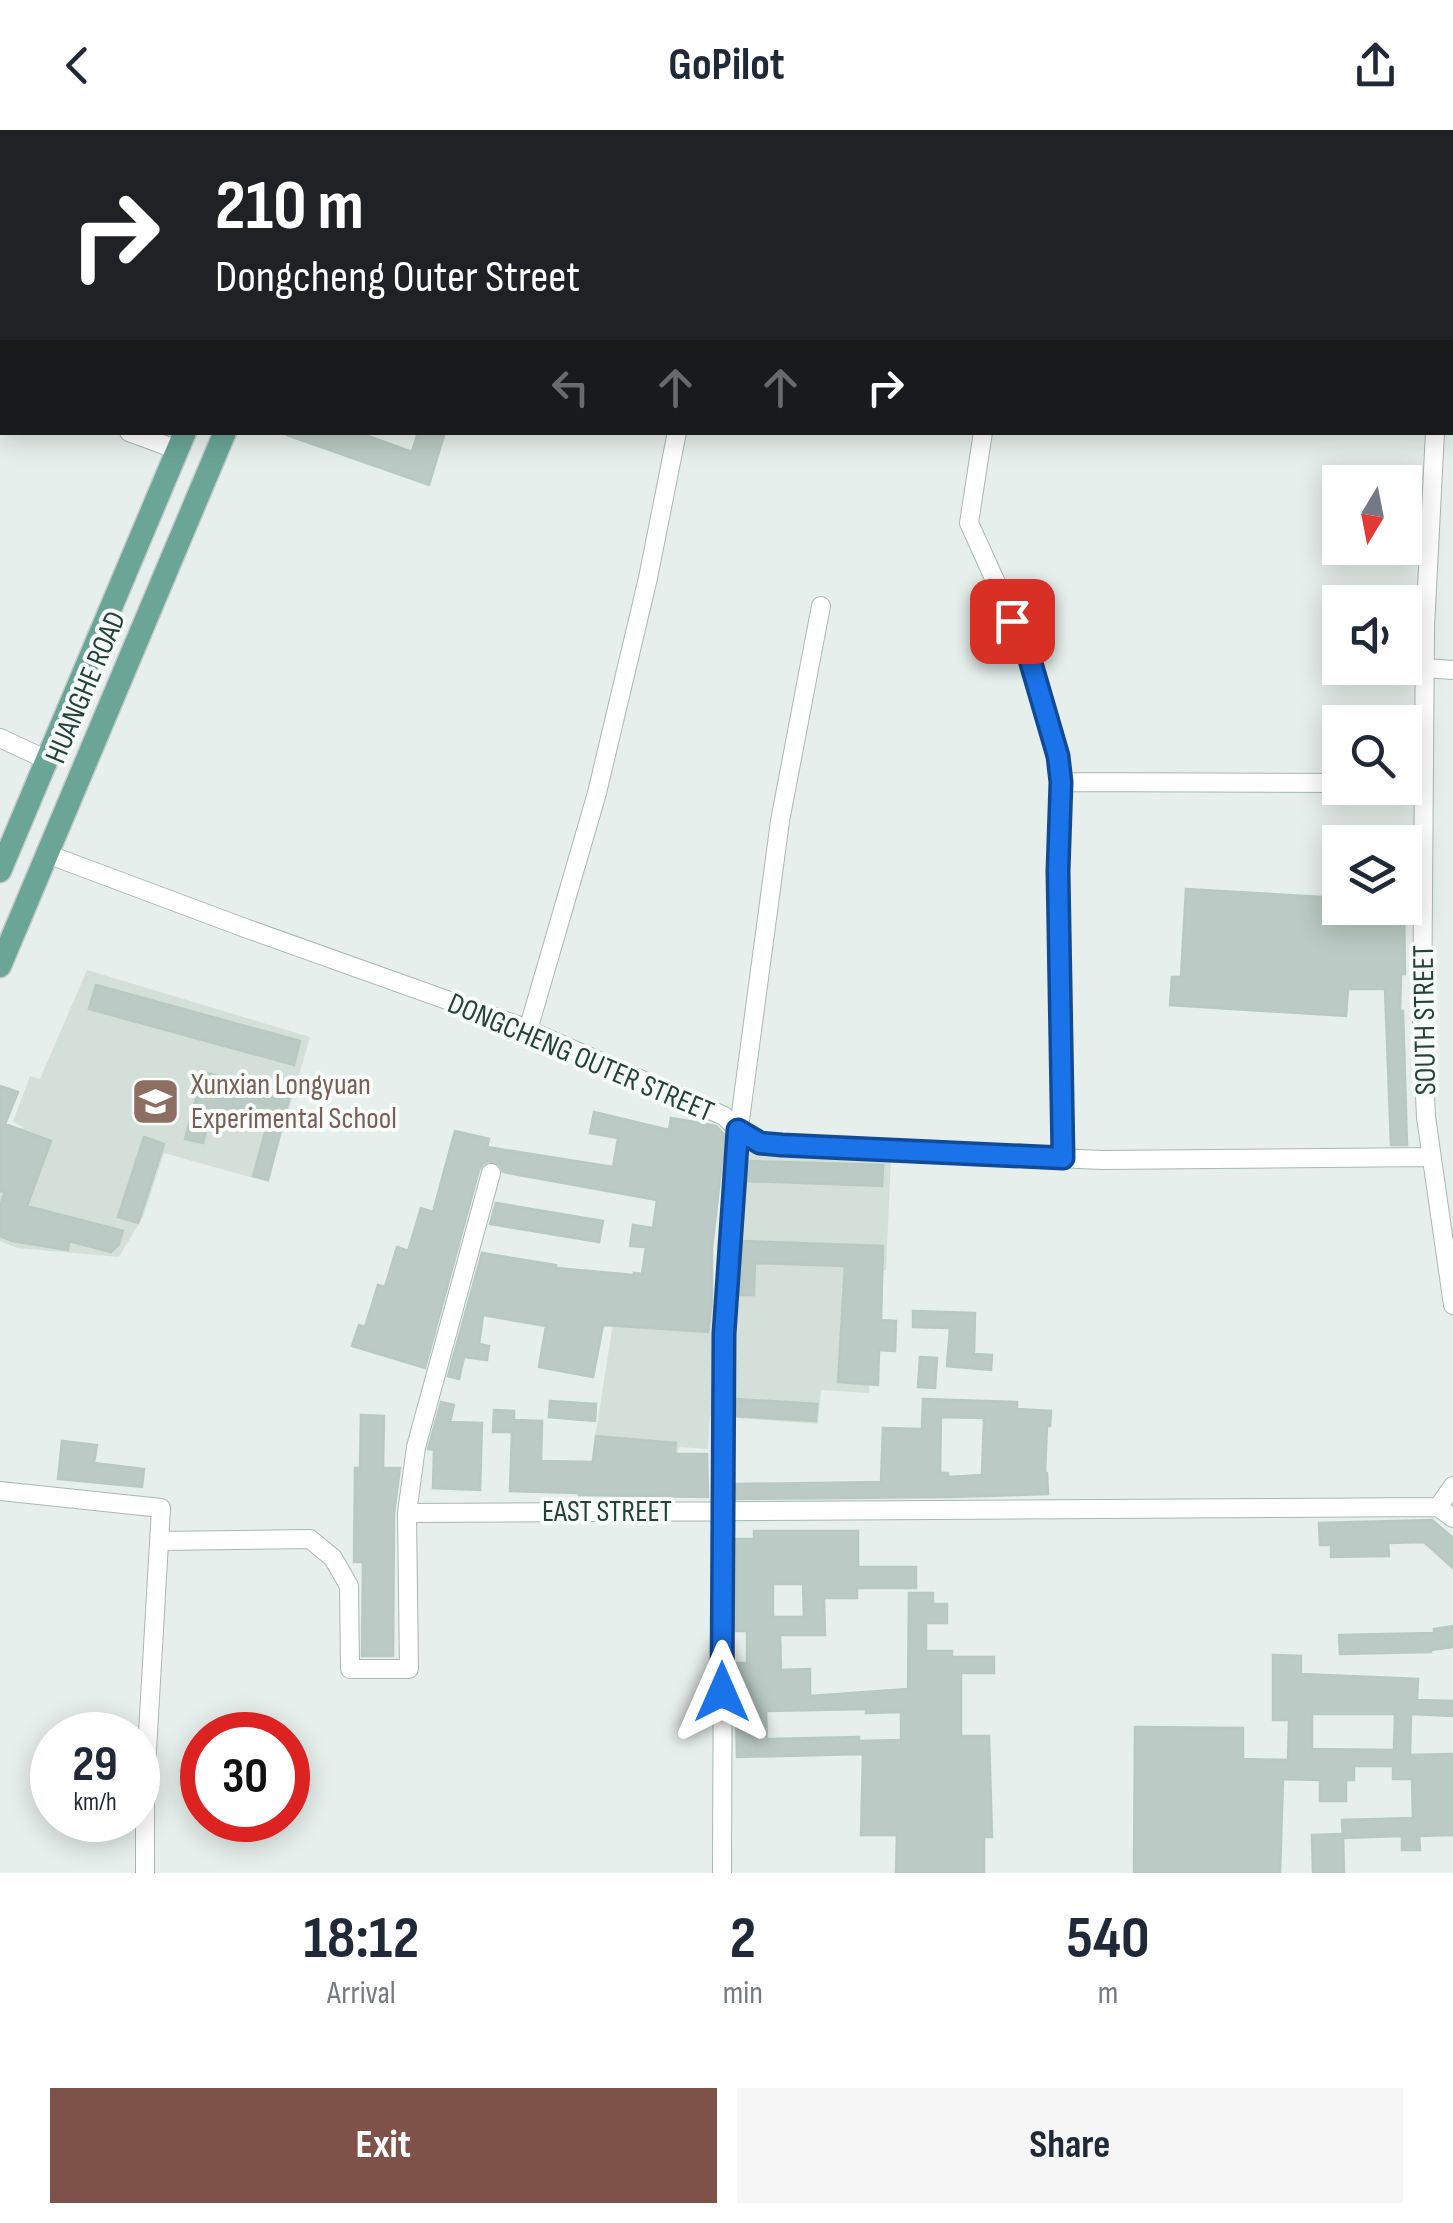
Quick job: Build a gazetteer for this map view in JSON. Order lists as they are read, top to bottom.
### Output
{
  "streets": {
    "main road": ["HUANGHE ROAD"],
    "street": ["SOUTH STREET", "DONGCHENG OUTER STREET", "EAST STREET"]
  },
  "crossings": [
    ["HUANGHE ROAD", "DONGCHENG OUTER STREET"],
    ["SOUTH STREET", "DONGCHENG OUTER STREET"]
  ],
  "places": {
    "school or university": ["Xunxian Longyuan Experimental School"]
  },
  "north": "bottom",
  "page": {
    "header": "GoPilot",
    "turn": ["210 m", "Dongcheng Outer Street"],
    "speed": "29 km/h",
    "limit": "30",
    "eta": [
      "18:12",
      "Arrival",
      "2",
      "min",
      "540",
      "m"
    ],
    "buttons": ["Exit", "Share"]
  }
}
